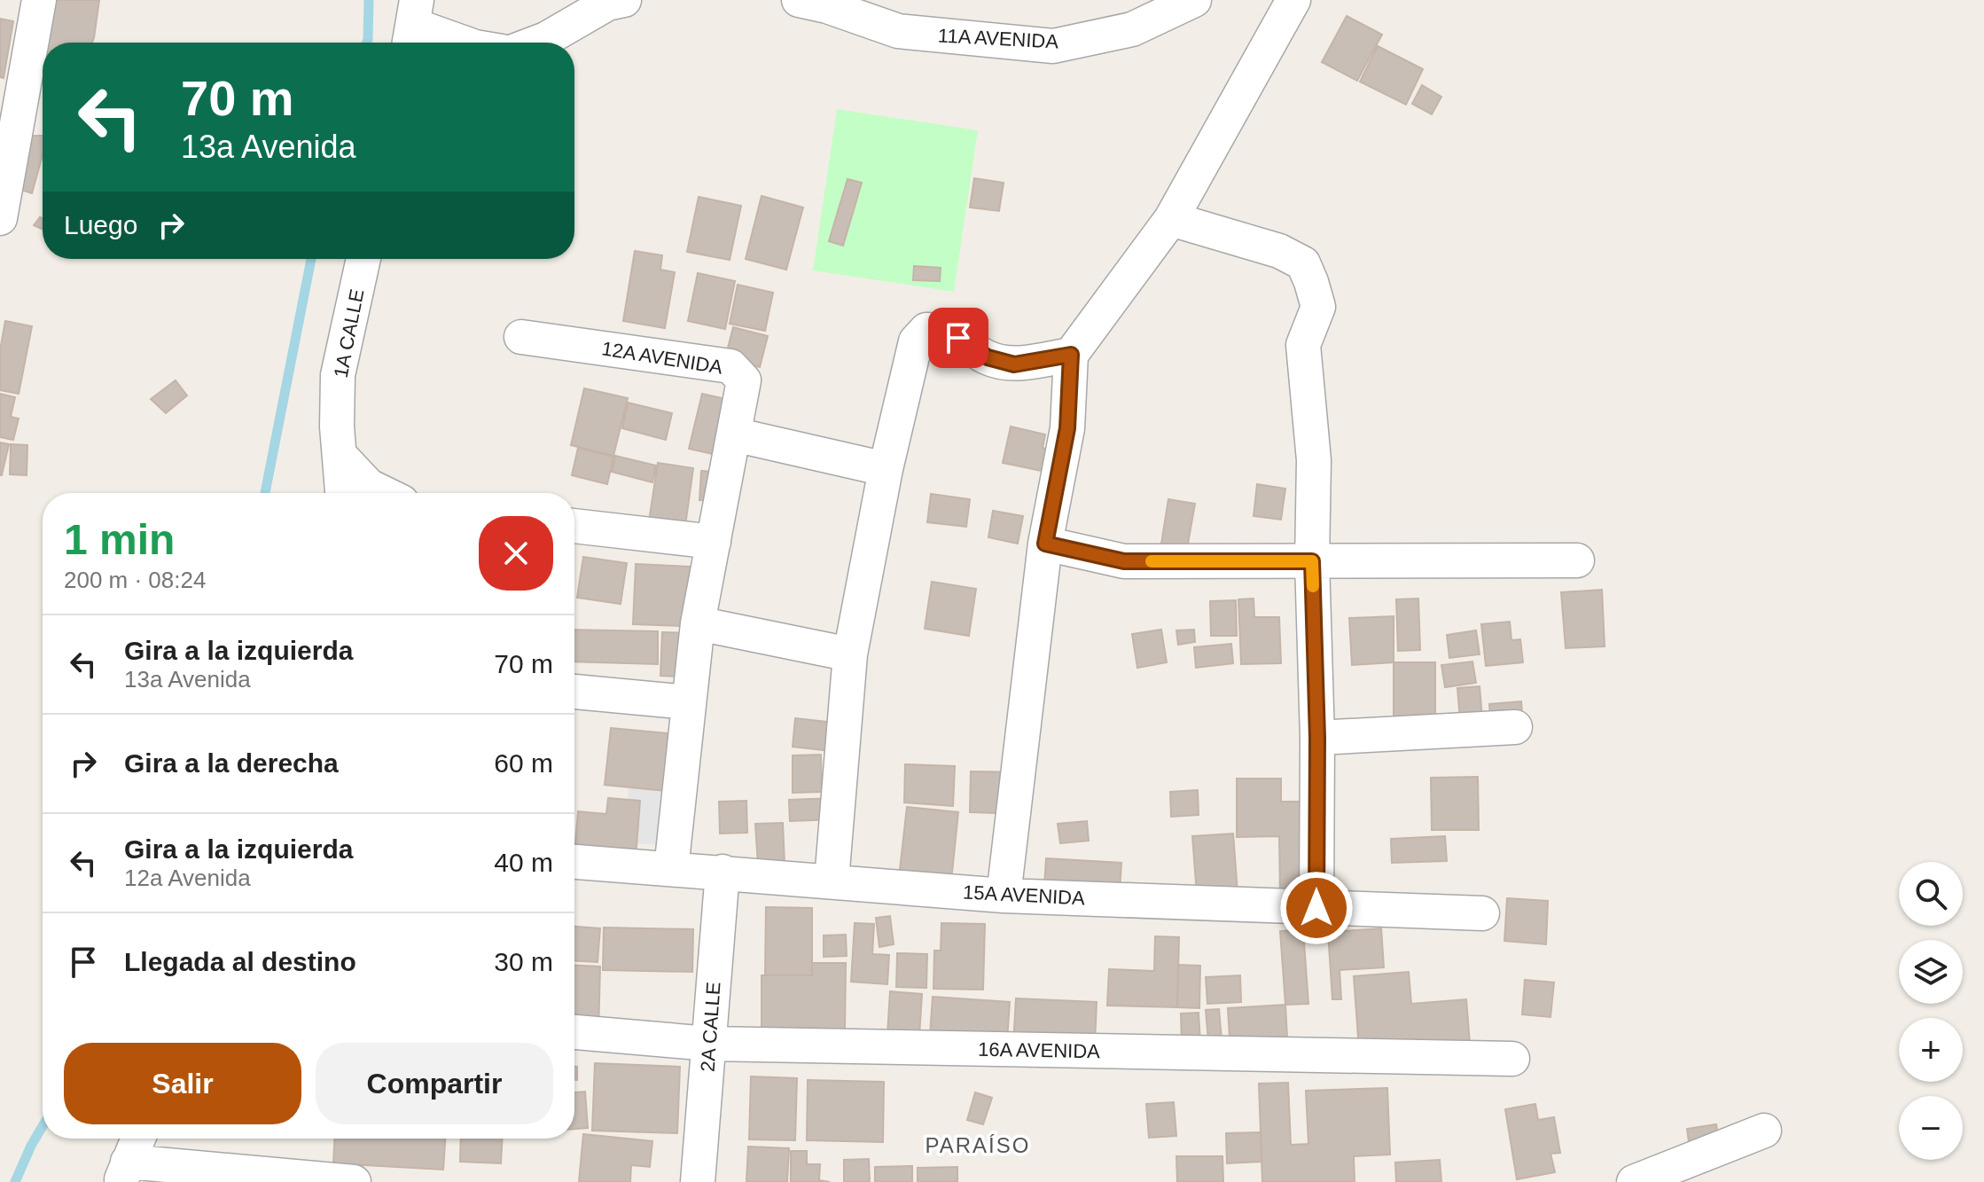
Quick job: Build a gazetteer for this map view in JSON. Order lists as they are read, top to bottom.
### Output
{
  "streets": {
    "street": [
      "11A AVENIDA",
      "1A CALLE",
      "12A AVENIDA",
      "15A AVENIDA",
      "2A CALLE",
      "16A AVENIDA"
    ]
  },
  "crossings": [
    ["15A AVENIDA", "2A CALLE"],
    ["2A CALLE", "16A AVENIDA"]
  ],
  "districts": ["PARAÍSO"],
  "page": {
    "turn": ["70 m", "13a Avenida"],
    "then": "Luego",
    "heading": ["1 min", "200 m · 08:24"],
    "list": [
      {
        "name": "Gira a la izquierda",
        "note": "13a Avenida",
        "value": "70 m"
      },
      {
        "name": "Gira a la derecha",
        "value": "60 m"
      },
      {
        "name": "Gira a la izquierda",
        "note": "12a Avenida",
        "value": "40 m"
      },
      {
        "name": "Llegada al destino",
        "value": "30 m"
      }
    ],
    "map_buttons": ["+", "−"],
    "buttons": ["Salir", "Compartir"]
  }
}
